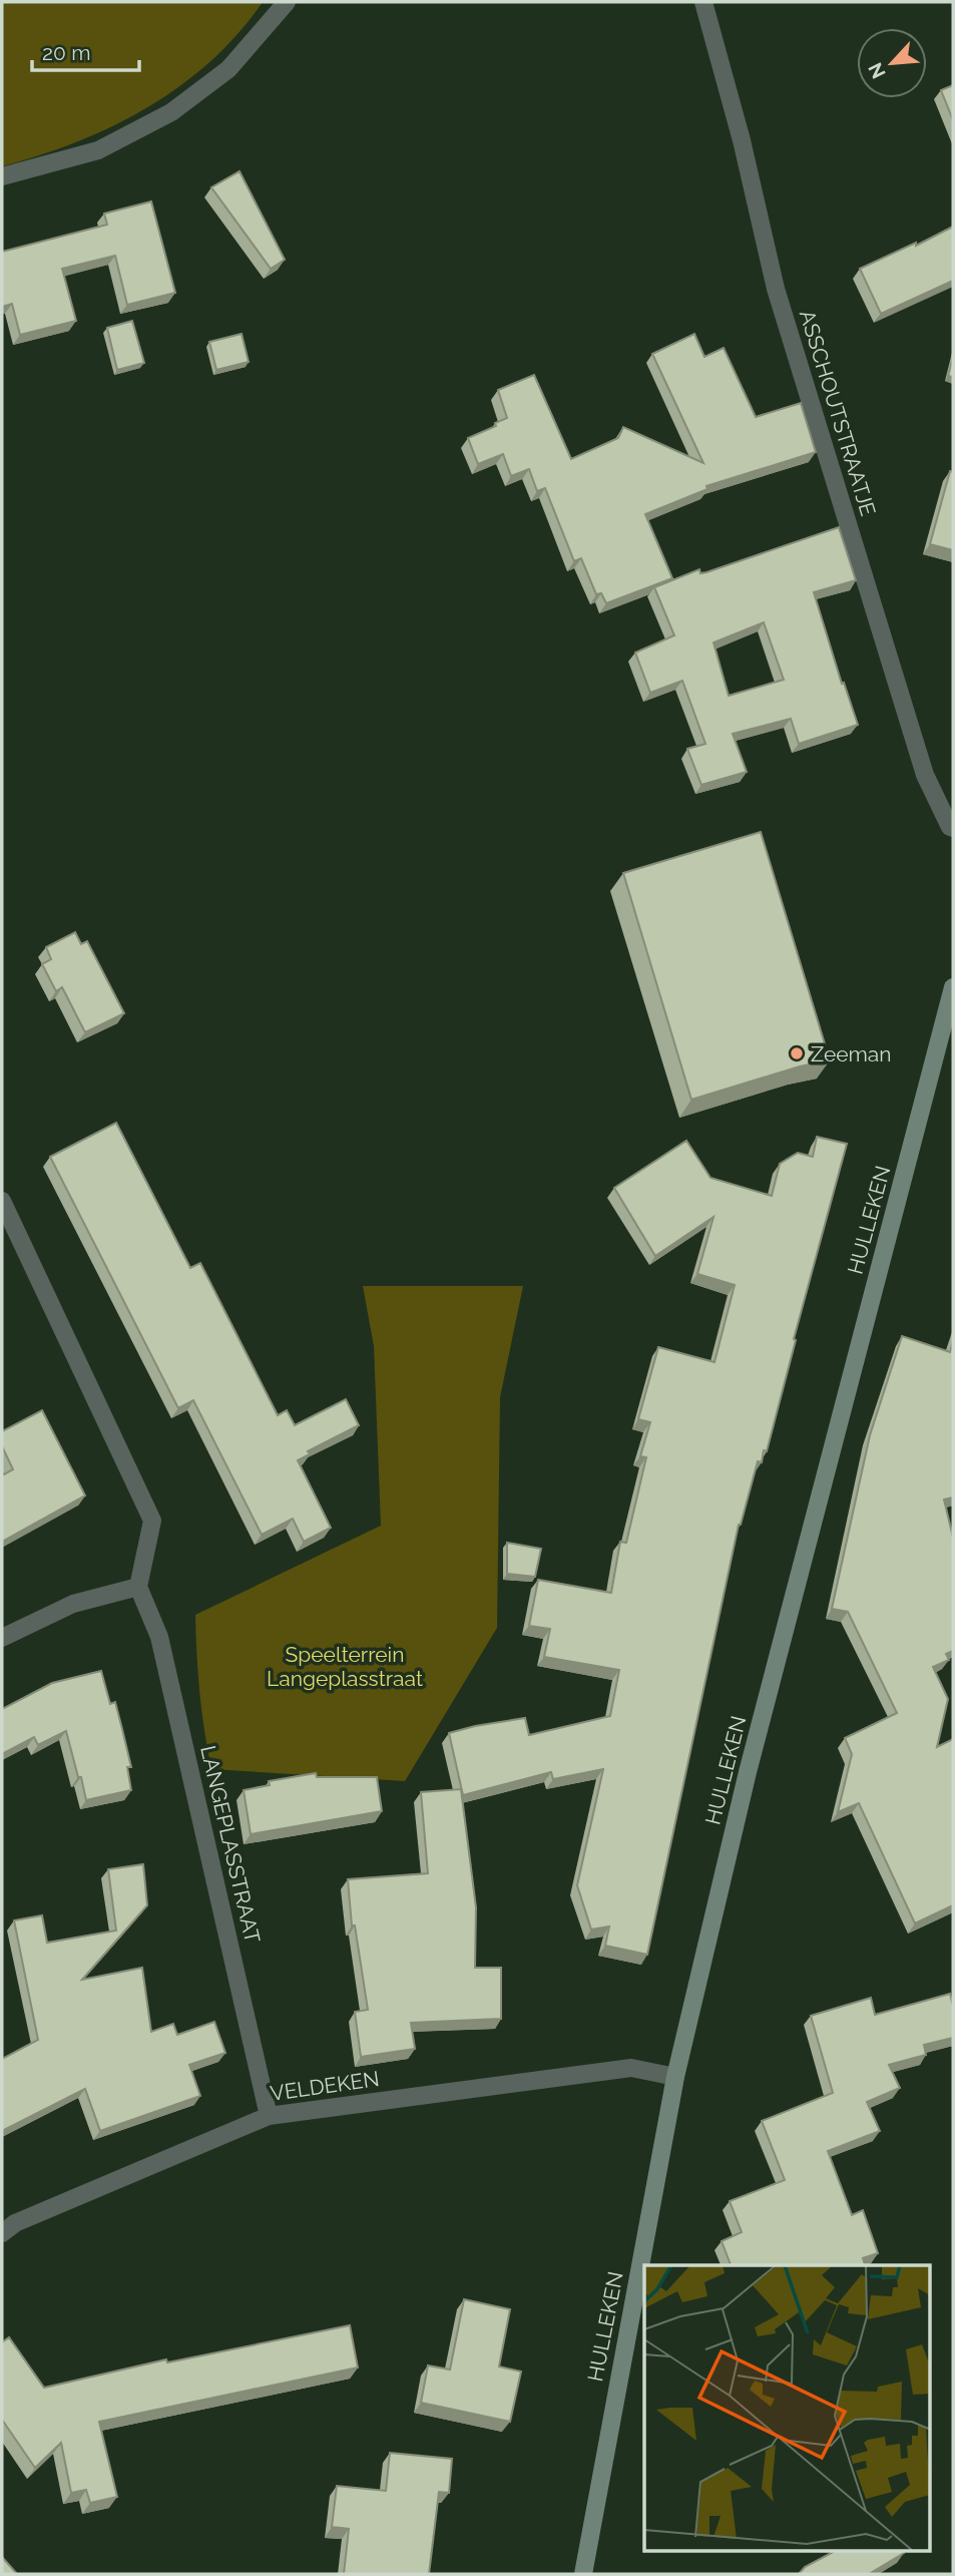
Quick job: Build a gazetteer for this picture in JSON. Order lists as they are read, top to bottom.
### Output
{
  "streets": {
    "main road": ["HULLEKEN"],
    "street": ["ASSCHOUTSTRAATJE", "LANGEPLASSTRAAT", "VELDEKEN"]
  },
  "crossings": [
    ["HULLEKEN", "VELDEKEN"],
    ["LANGEPLASSTRAAT", "VELDEKEN"]
  ],
  "parks": ["Speelterrein Langeplasstraat"],
  "places": ["Zeeman"],
  "scale_bar": "20 m",
  "north": "bottom left"
}
